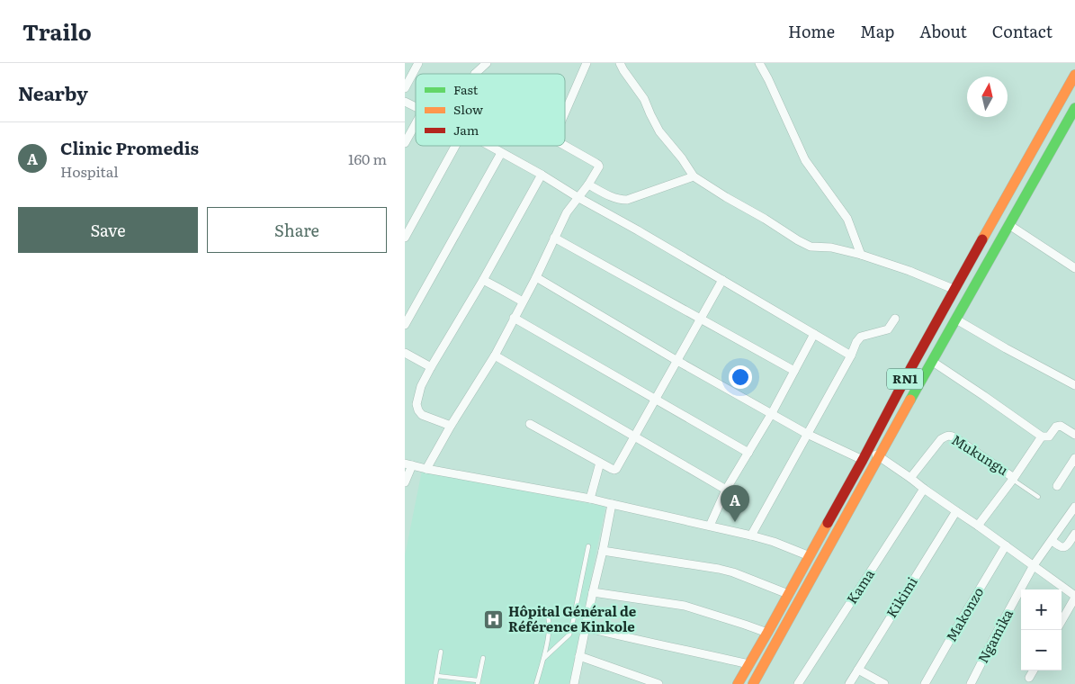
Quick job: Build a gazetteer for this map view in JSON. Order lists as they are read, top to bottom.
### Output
{
  "streets": {
    "highway": ["RN1"],
    "street": [
      "Mukungu",
      "Kama",
      "Kikimi",
      "Makonzo",
      "Ngamika"
    ]
  },
  "places": {
    "hospital": ["Hôpital Général de Référence Kinkole"]
  },
  "legend": ["Fast", "Slow", "Jam"],
  "north": "top",
  "page": {
    "header": "Trailo",
    "nav": [
      "Home",
      "Map",
      "About",
      "Contact"
    ],
    "heading": "Nearby",
    "list": [
      {
        "mark": "A",
        "name": "Clinic Promedis",
        "note": "Hospital",
        "value": "160 m"
      }
    ],
    "buttons": ["Save", "Share"],
    "pins": "A",
    "map_buttons": ["+", "−"]
  }
}
